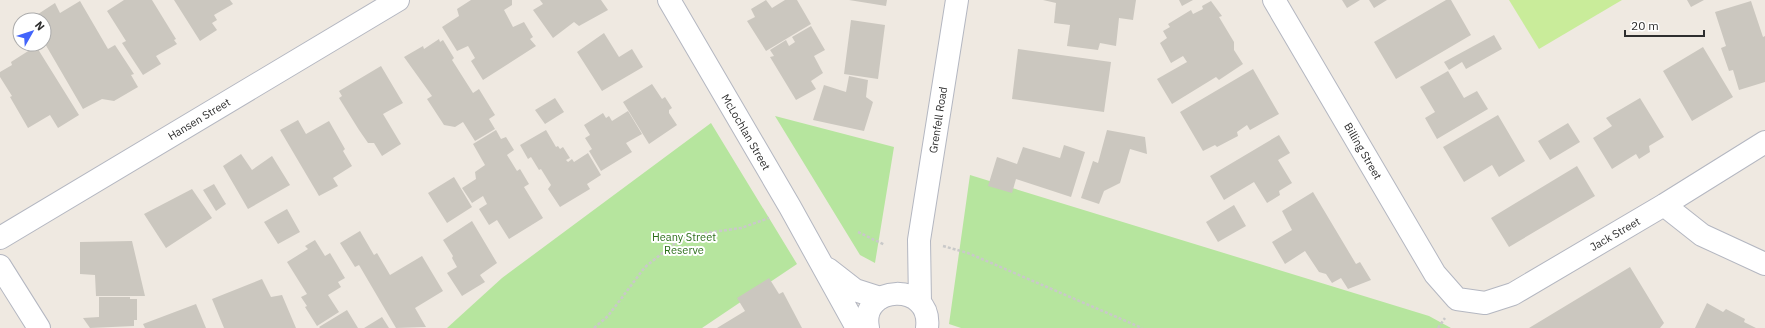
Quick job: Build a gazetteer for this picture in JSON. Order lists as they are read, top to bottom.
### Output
{
  "streets": {
    "street": [
      "Hansen Street",
      "Grenfell Road",
      "McLochlan Street",
      "Billing Street",
      "Jack Street"
    ]
  },
  "crossings": [
    ["Grenfell Road", "McLochlan Street"],
    ["Billing Street", "Jack Street"]
  ],
  "parks": ["Heany Street Reserve"],
  "scale_bar": "20 m",
  "north": "top right"
}
